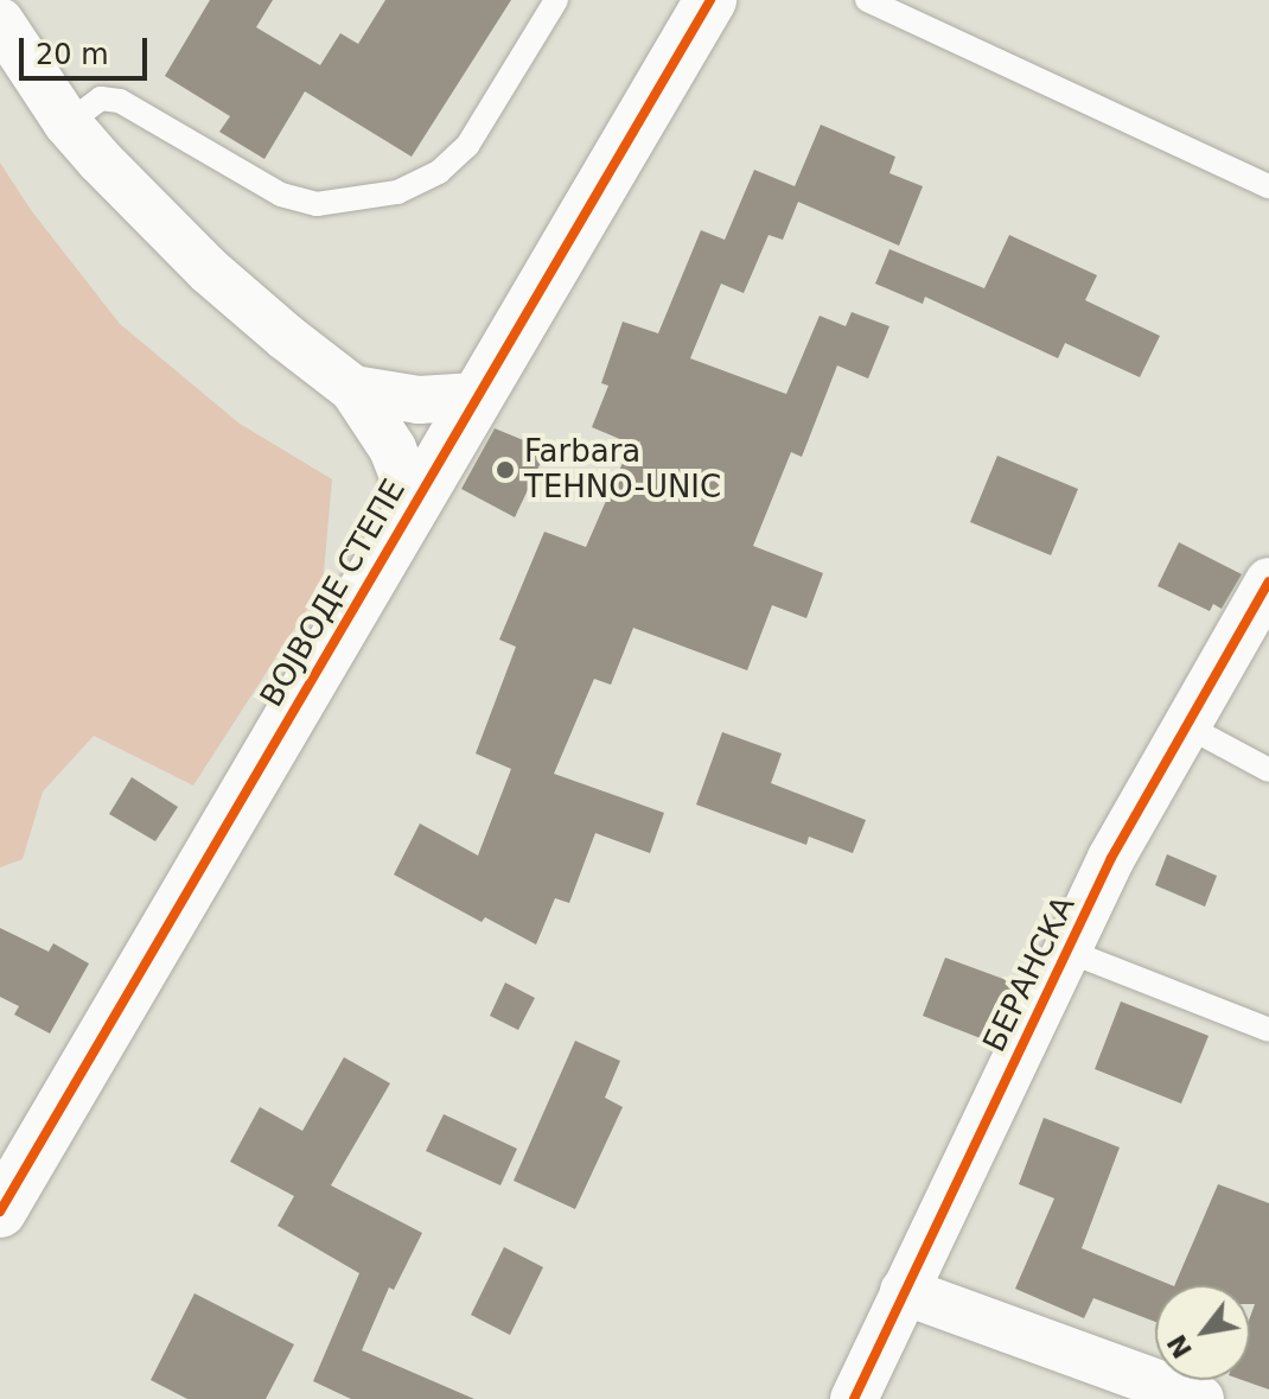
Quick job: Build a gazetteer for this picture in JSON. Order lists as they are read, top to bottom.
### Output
{
  "streets": {
    "street": ["ВОЈВОДЕ СТЕПЕ", "БЕРАНСКА"]
  },
  "places": ["Farbara TEHNO-UNIC"],
  "scale_bar": "20 m",
  "north": "bottom left"
}
